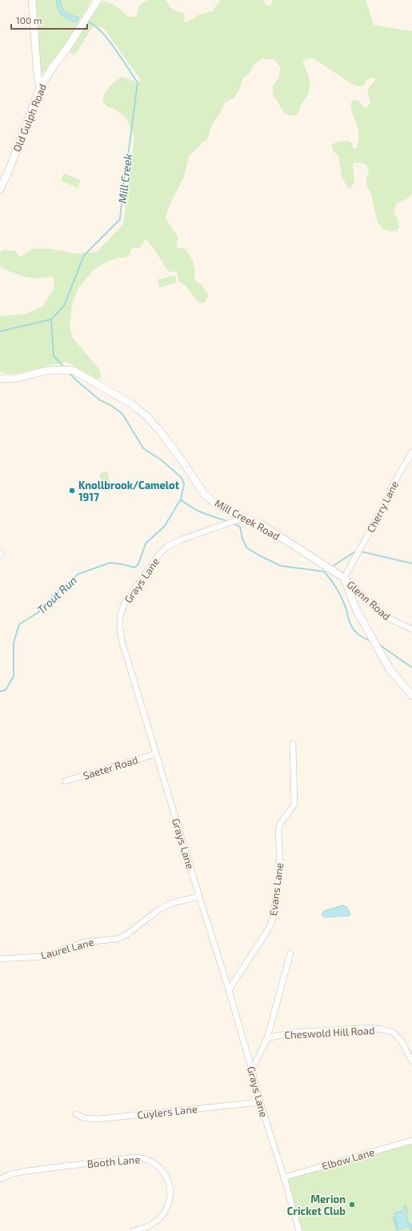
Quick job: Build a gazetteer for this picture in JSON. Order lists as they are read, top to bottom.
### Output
{
  "streets": {
    "street": [
      "Old Gulph Road",
      "Cherry Lane",
      "Mill Creek Road",
      "Grays Lane",
      "Glenn Road",
      "Saeter Road",
      "Evans Lane",
      "Laurel Lane",
      "Cheswold Hill Road",
      "Cuylers Lane",
      "Elbow Lane",
      "Booth Lane"
    ]
  },
  "crossings": [
    ["Cherry Lane", "Mill Creek Road"],
    ["Cherry Lane", "Glenn Road"],
    ["Mill Creek Road", "Grays Lane"],
    ["Mill Creek Road", "Glenn Road"],
    ["Grays Lane", "Saeter Road"],
    ["Grays Lane", "Evans Lane"],
    ["Grays Lane", "Laurel Lane"],
    ["Grays Lane", "Cuylers Lane"],
    ["Grays Lane", "Elbow Lane"]
  ],
  "water": ["Mill Creek", "Trout Run"],
  "places": ["Knollbrook/Camelot 1917", "Merion Cricket Club"],
  "scale_bar": "100 m"
}
